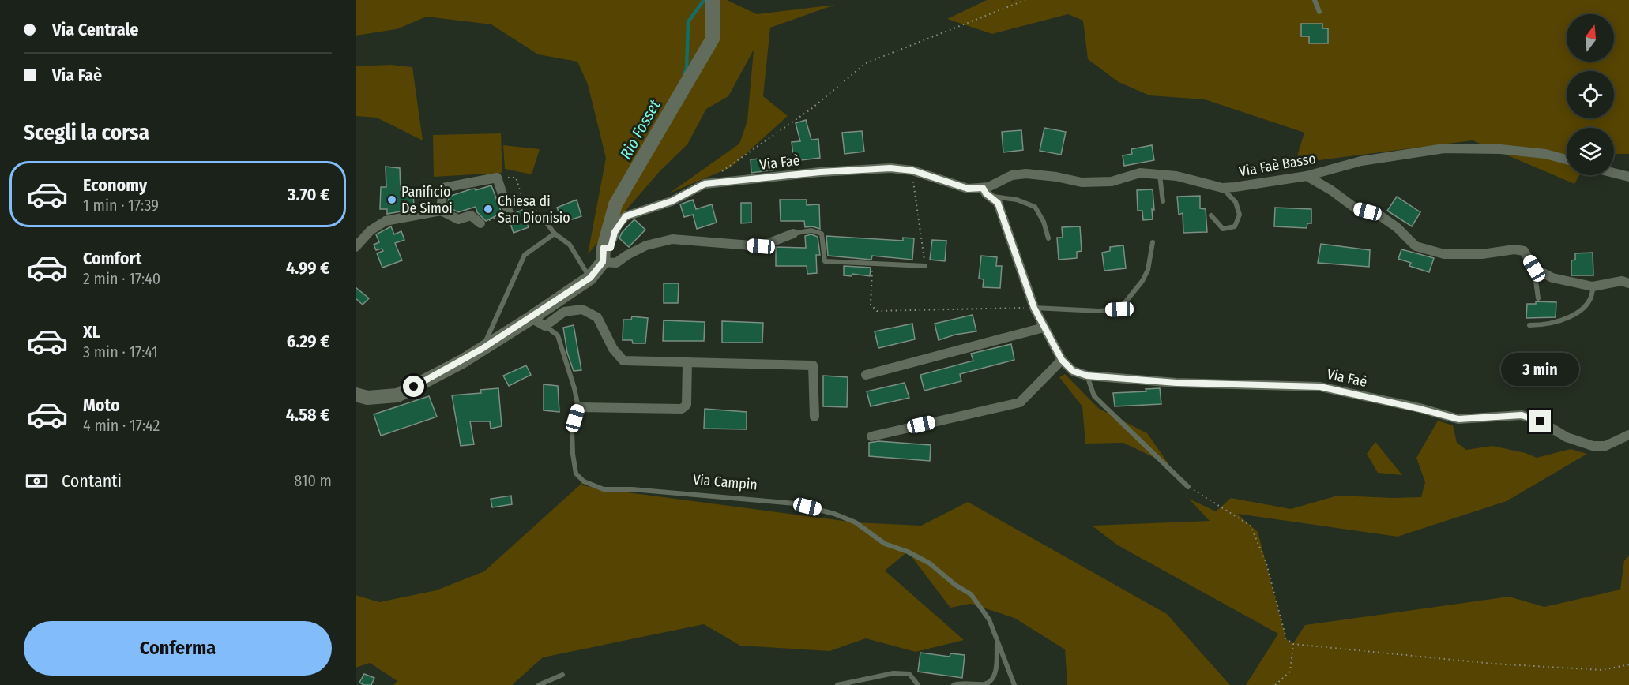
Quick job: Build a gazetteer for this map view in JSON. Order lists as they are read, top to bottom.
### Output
{
  "streets": {
    "street": ["Via Faè", "Via Faè Basso"],
    "lane": ["Via Campin"]
  },
  "crossings": [
    ["Via Faè", "Via Faè Basso"]
  ],
  "water": ["Rio Fosset"],
  "places": ["Panificio De Simoi", "Chiesa di San Dionisio"],
  "north": "top",
  "page": {
    "banner": ["Via Centrale", "Via Faè"],
    "heading": "Scegli la corsa",
    "list": [
      {
        "name": "Economy",
        "note": "1 min · 17:39",
        "value": "3.70 €"
      },
      {
        "name": "Comfort",
        "note": "2 min · 17:40",
        "value": "4.99 €"
      },
      {
        "name": "XL",
        "note": "3 min · 17:41",
        "value": "6.29 €"
      },
      {
        "name": "Moto",
        "note": "4 min · 17:42",
        "value": "4.58 €"
      }
    ],
    "bubble": "3 min",
    "pay": ["Contanti", "810 m"],
    "buttons": "Conferma"
  }
}
